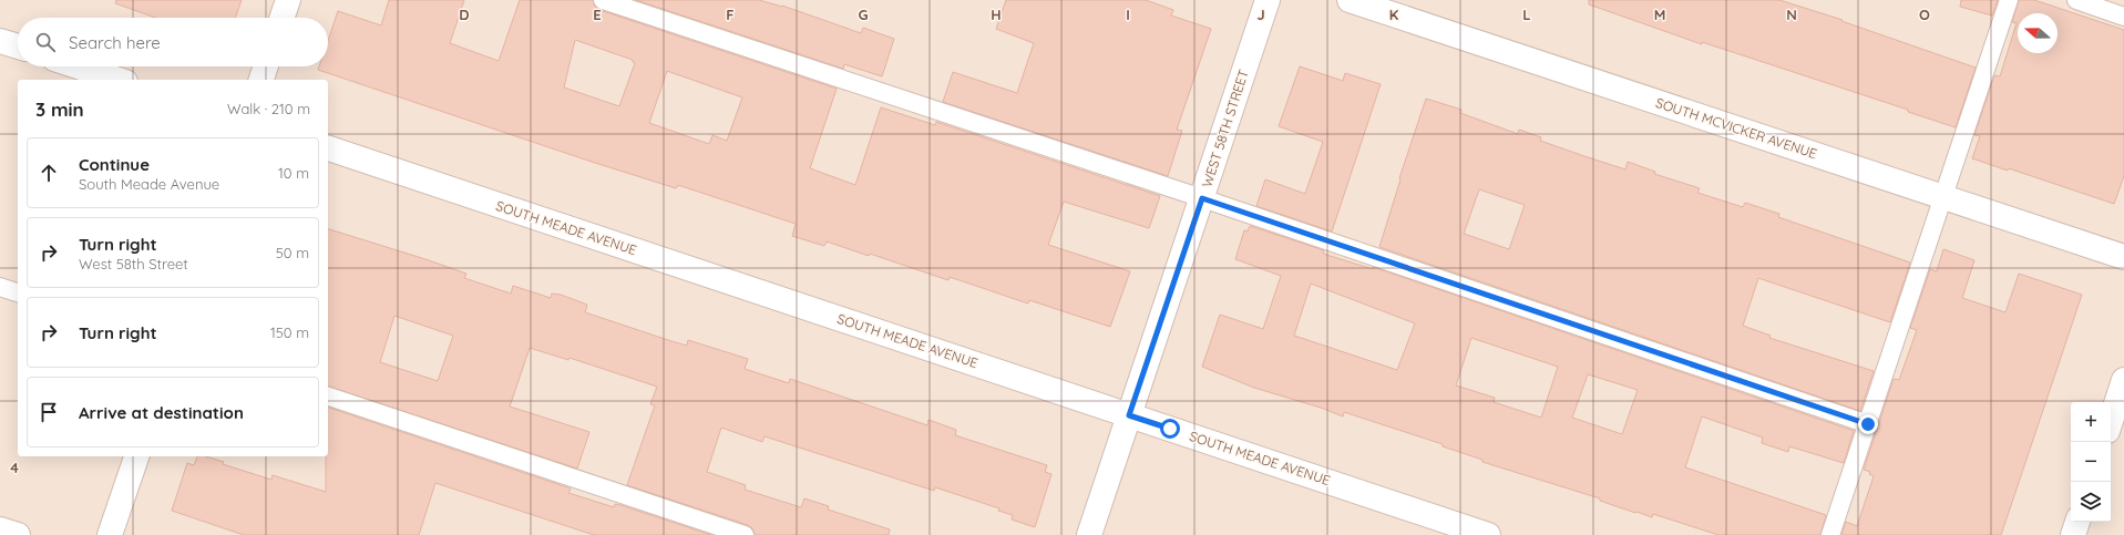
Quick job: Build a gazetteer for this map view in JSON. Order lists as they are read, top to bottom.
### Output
{
  "streets": {
    "street": ["WEST 58TH STREET", "SOUTH MCVICKER AVENUE", "SOUTH MEADE AVENUE"]
  },
  "crossings": [
    ["WEST 58TH STREET", "SOUTH MEADE AVENUE"]
  ],
  "north": "left",
  "page": {
    "search": "Search here",
    "heading": ["3 min", "Walk · 210 m"],
    "list": [
      ["Continue", "South Meade Avenue", "10 m"],
      ["Turn right", "West 58th Street", "50 m"],
      ["Turn right", "150 m"],
      "Arrive at destination"
    ],
    "map_buttons": ["+", "−"]
  },
  "grid": {
    "columns": [
      "D",
      "E",
      "F",
      "G",
      "H",
      "I",
      "J",
      "K",
      "L",
      "M",
      "N",
      "O"
    ],
    "rows": ["4"]
  }
}
